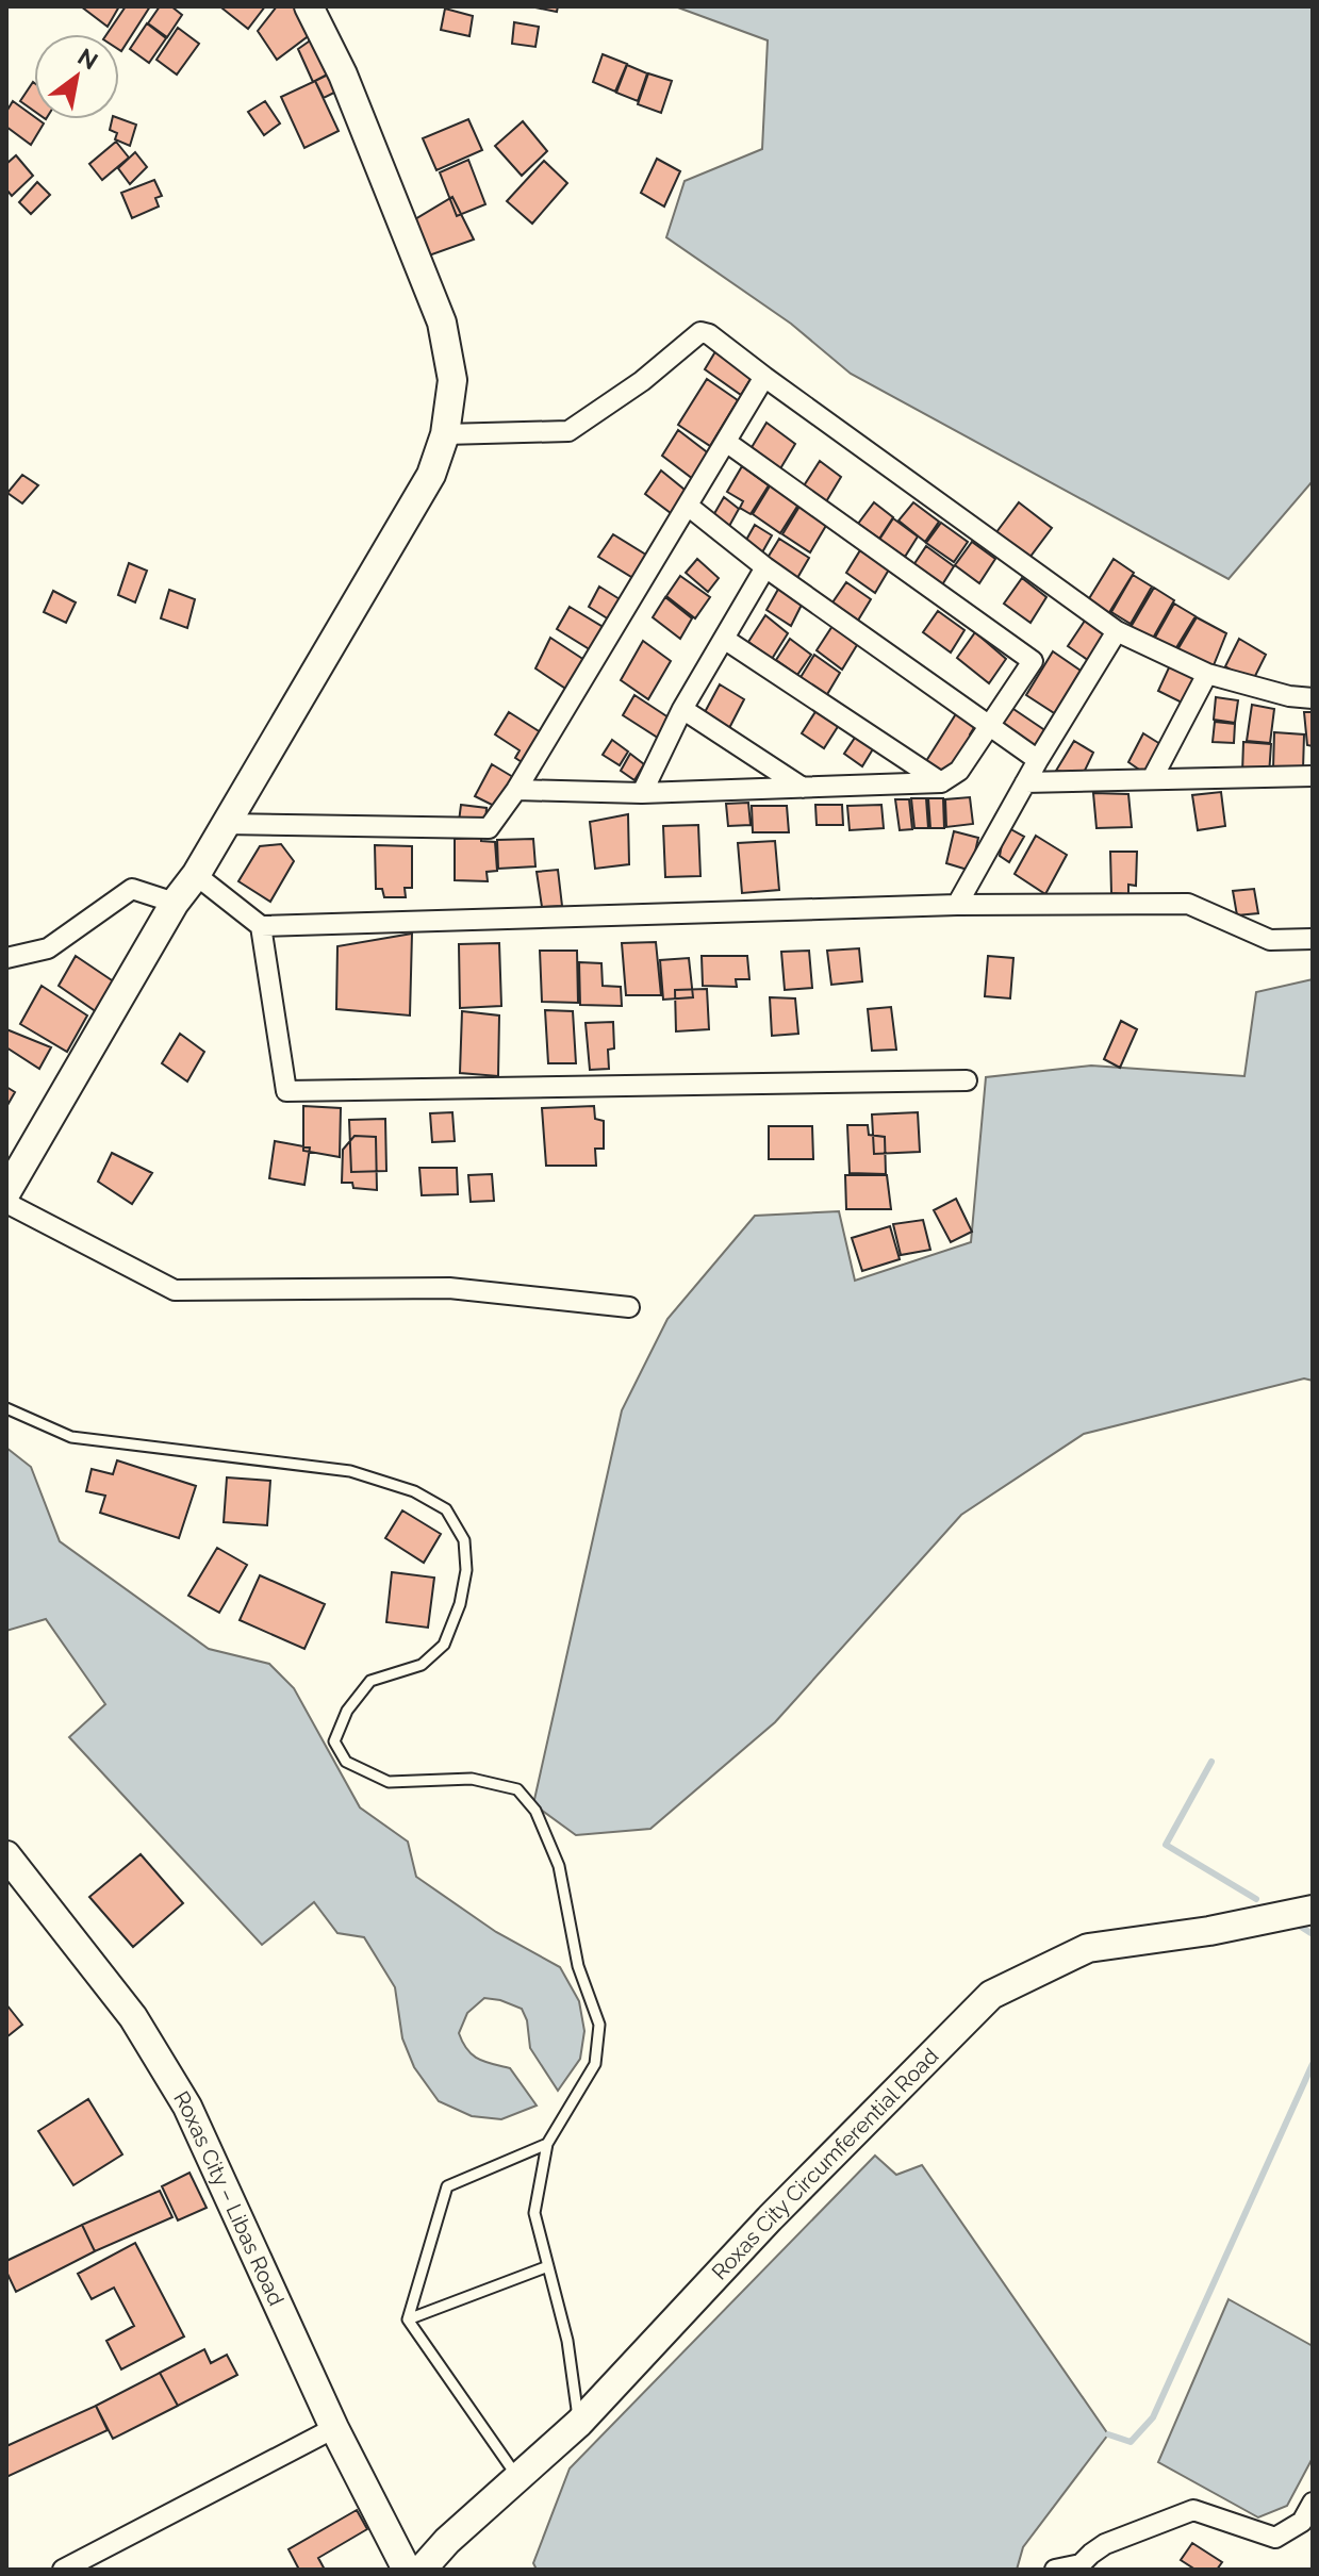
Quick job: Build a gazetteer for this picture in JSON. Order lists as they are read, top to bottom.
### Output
{
  "streets": {
    "street": ["Roxas City Circumferential Road", "Roxas City – Libas Road"]
  },
  "north": "top right"
}
